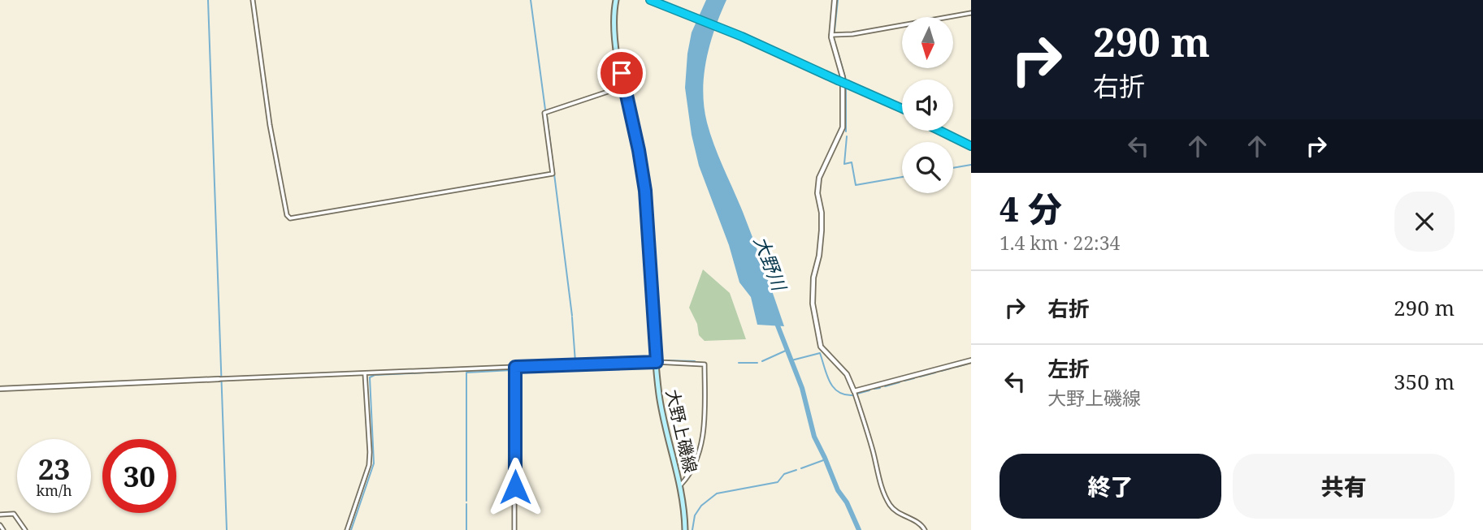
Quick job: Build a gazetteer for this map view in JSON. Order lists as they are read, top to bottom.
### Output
{
  "streets": {
    "main road": ["大野上磯線"]
  },
  "water": ["大野川"],
  "north": "bottom",
  "page": {
    "turn": ["290 m", "右折"],
    "heading": ["4 分", "1.4 km · 22:34"],
    "list": [
      {
        "name": "右折",
        "value": "290 m"
      },
      {
        "name": "左折",
        "note": "大野上磯線",
        "value": "350 m"
      }
    ],
    "speed": "23 km/h",
    "limit": "30",
    "buttons": ["終了", "共有"]
  }
}
